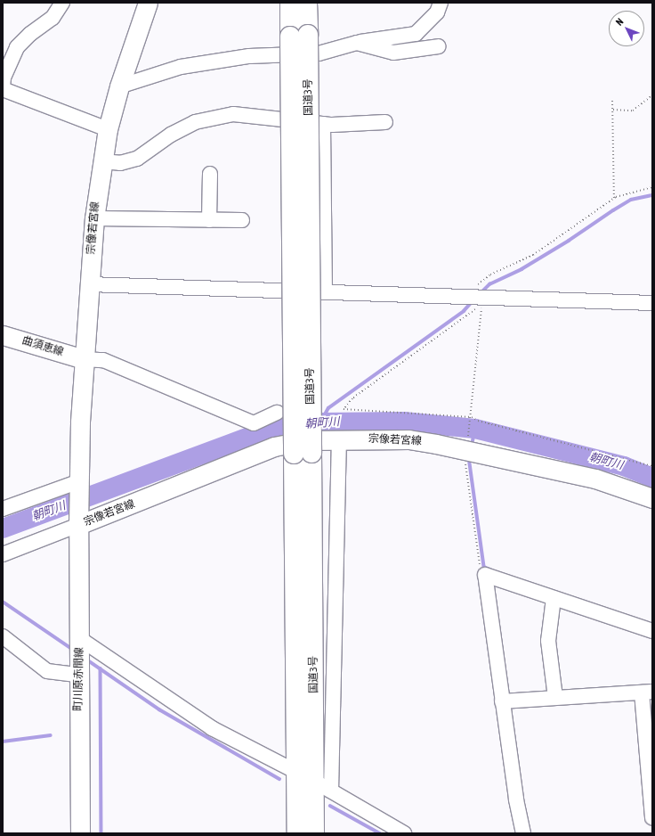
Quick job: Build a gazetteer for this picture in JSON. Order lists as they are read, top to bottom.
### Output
{
  "streets": {
    "highway": ["国道3号"],
    "main road": ["宗像若宮線", "曲須恵線", "町川原赤間線"]
  },
  "crossings": [
    ["宗像若宮線", "曲須恵線"],
    ["宗像若宮線", "町川原赤間線"]
  ],
  "water": ["朝町川"],
  "north": "top left"
}
